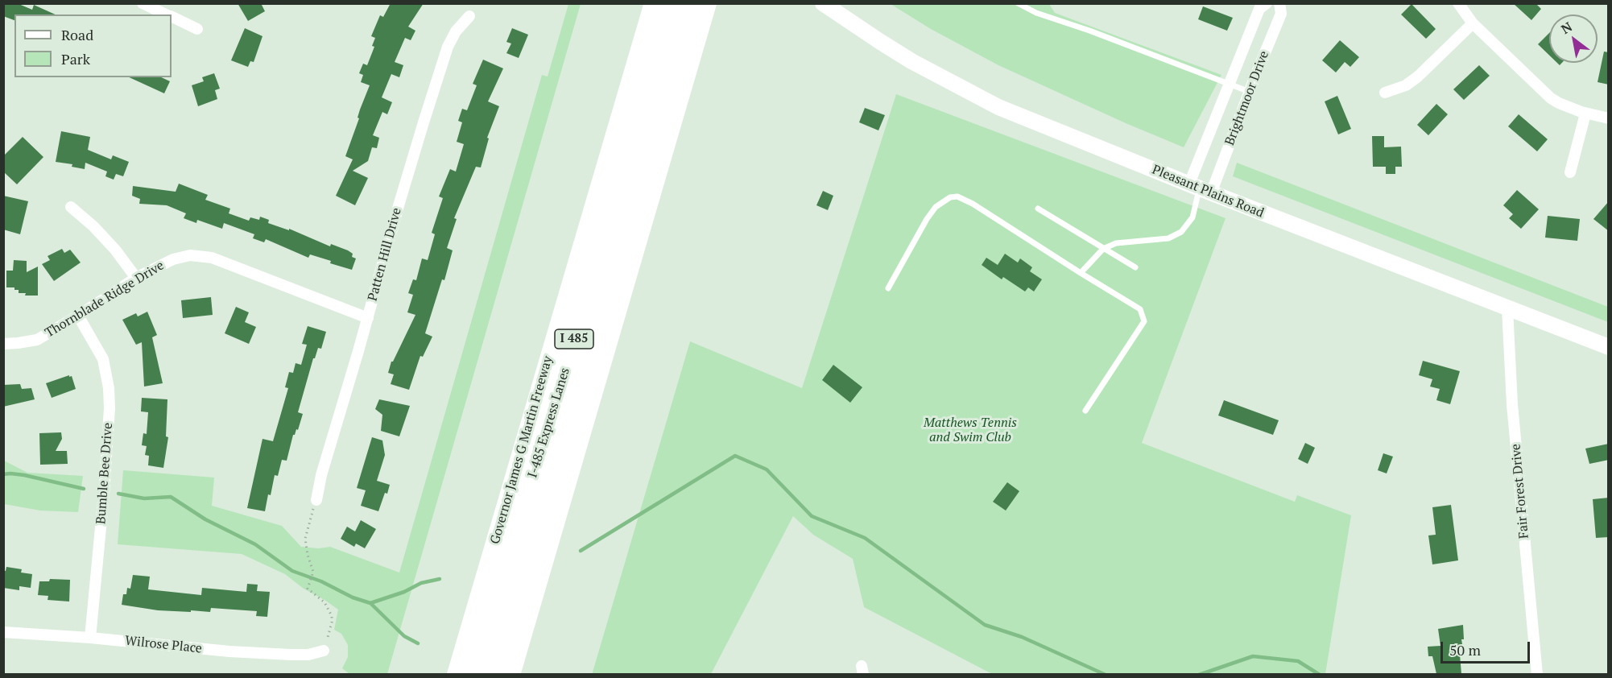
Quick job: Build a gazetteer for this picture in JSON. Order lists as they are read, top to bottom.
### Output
{
  "streets": {
    "highway": ["I 485", "I-485 Express Lanes", "Governor James G Martin Freeway"],
    "street": [
      "Brightmoor Drive",
      "Pleasant Plains Road",
      "Patten Hill Drive",
      "Thornblade Ridge Drive",
      "Bumble Bee Drive",
      "Fair Forest Drive",
      "Wilrose Place"
    ]
  },
  "crossings": [
    ["Brightmoor Drive", "Pleasant Plains Road"],
    ["Pleasant Plains Road", "Fair Forest Drive"],
    ["Patten Hill Drive", "Thornblade Ridge Drive"],
    ["Thornblade Ridge Drive", "Bumble Bee Drive"],
    ["Bumble Bee Drive", "Wilrose Place"]
  ],
  "parks": ["Matthews Tennis and Swim Club"],
  "legend": ["Road", "Park"],
  "scale_bar": "50 m",
  "north": "top left"
}
